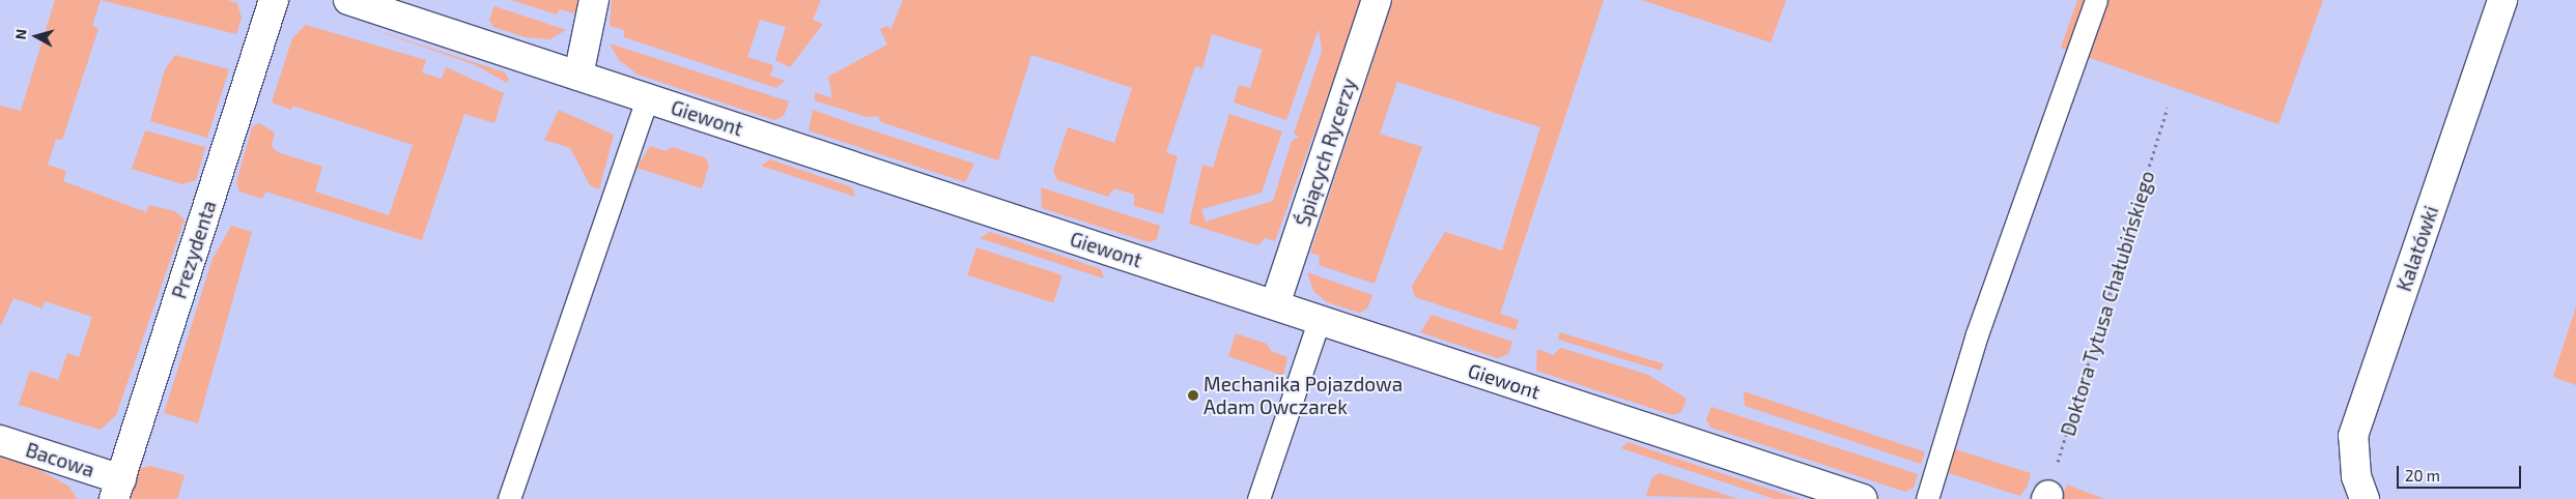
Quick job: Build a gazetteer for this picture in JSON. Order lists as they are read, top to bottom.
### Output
{
  "streets": {
    "street": [
      "Giewont",
      "Śpiących Rycerzy",
      "Kalatówki",
      "Prezydenta",
      "Bacowa"
    ],
    "path": ["Doktora Tytusa Chałubińskiego"]
  },
  "crossings": [
    ["Giewont", "Śpiących Rycerzy"],
    ["Prezydenta", "Bacowa"]
  ],
  "places": ["Mechanika Pojazdowa Adam Owczarek"],
  "scale_bar": "20 m",
  "north": "left"
}
